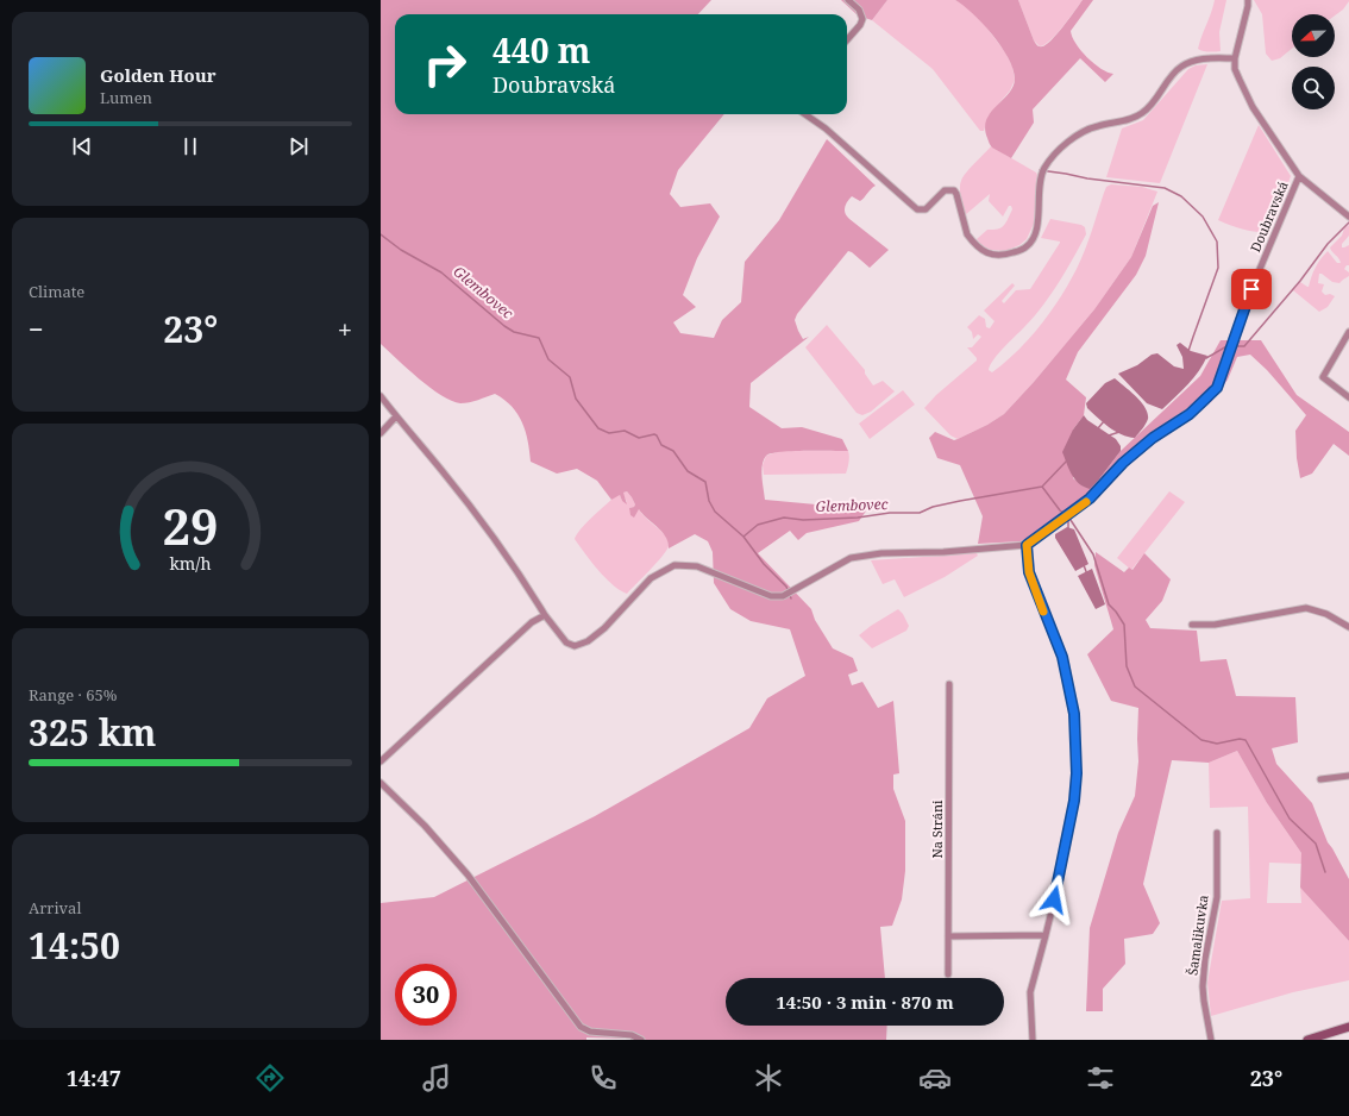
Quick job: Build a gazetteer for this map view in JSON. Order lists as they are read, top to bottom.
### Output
{
  "streets": {
    "street": ["Doubravská", "Na Stráni", "Šamalikuvka"]
  },
  "water": ["Glembovec"],
  "north": "left",
  "page": {
    "turn": ["440 m", "Doubravská"],
    "song": ["Golden Hour", "Lumen"],
    "tile": [
      "Climate",
      ["Range · 65%", "325 km"],
      ["Arrival", "14:50"]
    ],
    "heat": ["−", "23°", "+"],
    "limit": "30",
    "trip": "14:50 · 3 min · 870 m",
    "tabs": ["14:47", "23°"],
    "gauge": ["29", "km/h"]
  }
}
